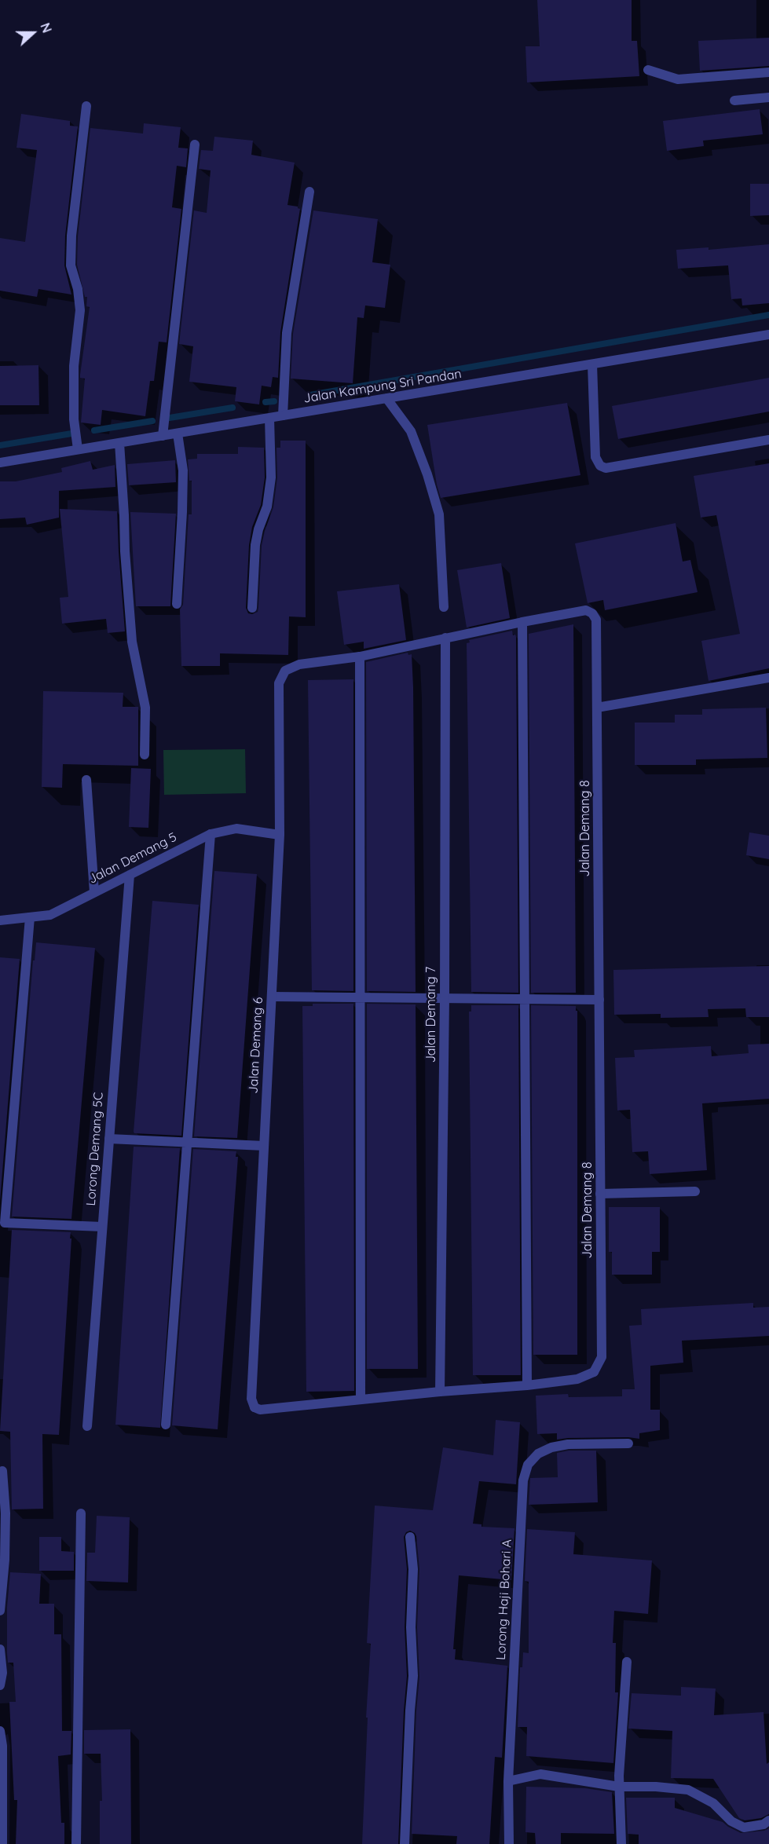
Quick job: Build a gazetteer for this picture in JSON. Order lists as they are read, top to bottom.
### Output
{
  "streets": {
    "street": [
      "Jalan Kampung Sri Pandan",
      "Jalan Demang 8",
      "Jalan Demang 5",
      "Jalan Demang 7",
      "Jalan Demang 6",
      "Lorong Demang 5C",
      "Lorong Haji Bohari A"
    ]
  },
  "crossings": [
    ["Jalan Demang 8", "Jalan Demang 7"],
    ["Jalan Demang 8", "Jalan Demang 6"],
    ["Jalan Demang 5", "Jalan Demang 6"],
    ["Jalan Demang 5", "Lorong Demang 5C"]
  ],
  "north": "right"
}
